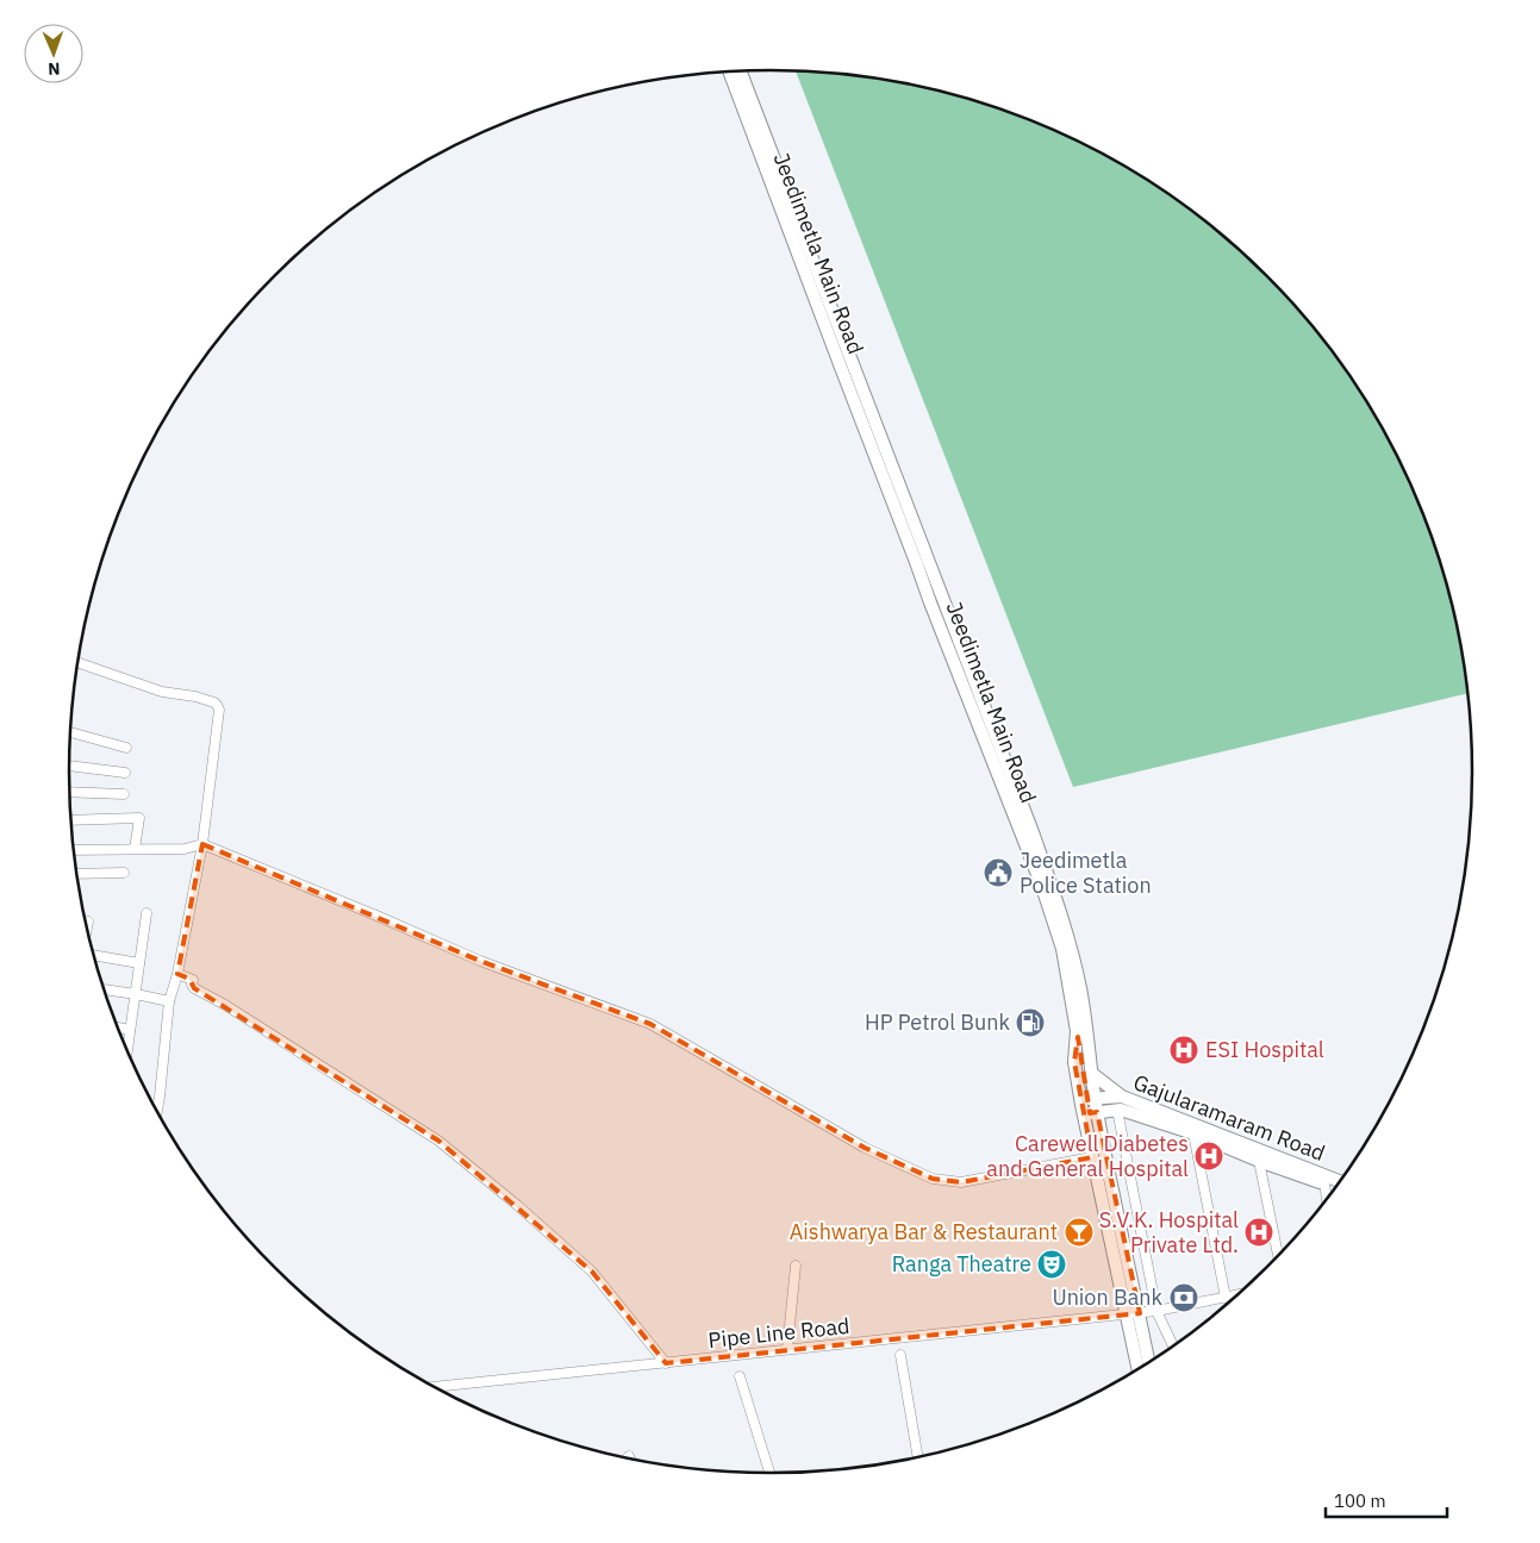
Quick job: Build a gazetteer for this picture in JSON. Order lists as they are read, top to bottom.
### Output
{
  "streets": {
    "main road": ["Jeedimetla Main Road", "Gajularamaram Road"],
    "street": ["Pipe Line Road"]
  },
  "crossings": [
    ["Jeedimetla Main Road", "Gajularamaram Road"],
    ["Jeedimetla Main Road", "Pipe Line Road"]
  ],
  "places": {
    "public building": ["Jeedimetla Police Station"],
    "fuel station": ["HP Petrol Bunk"],
    "hospital": ["ESI Hospital", "Carewell Diabetes and General Hospital", "S.V.K. Hospital Private Ltd."],
    "bar": ["Aishwarya Bar & Restaurant"],
    "theatre": ["Ranga Theatre"],
    "bank": ["Union Bank"]
  },
  "scale_bar": "100 m",
  "north": "bottom"
}
